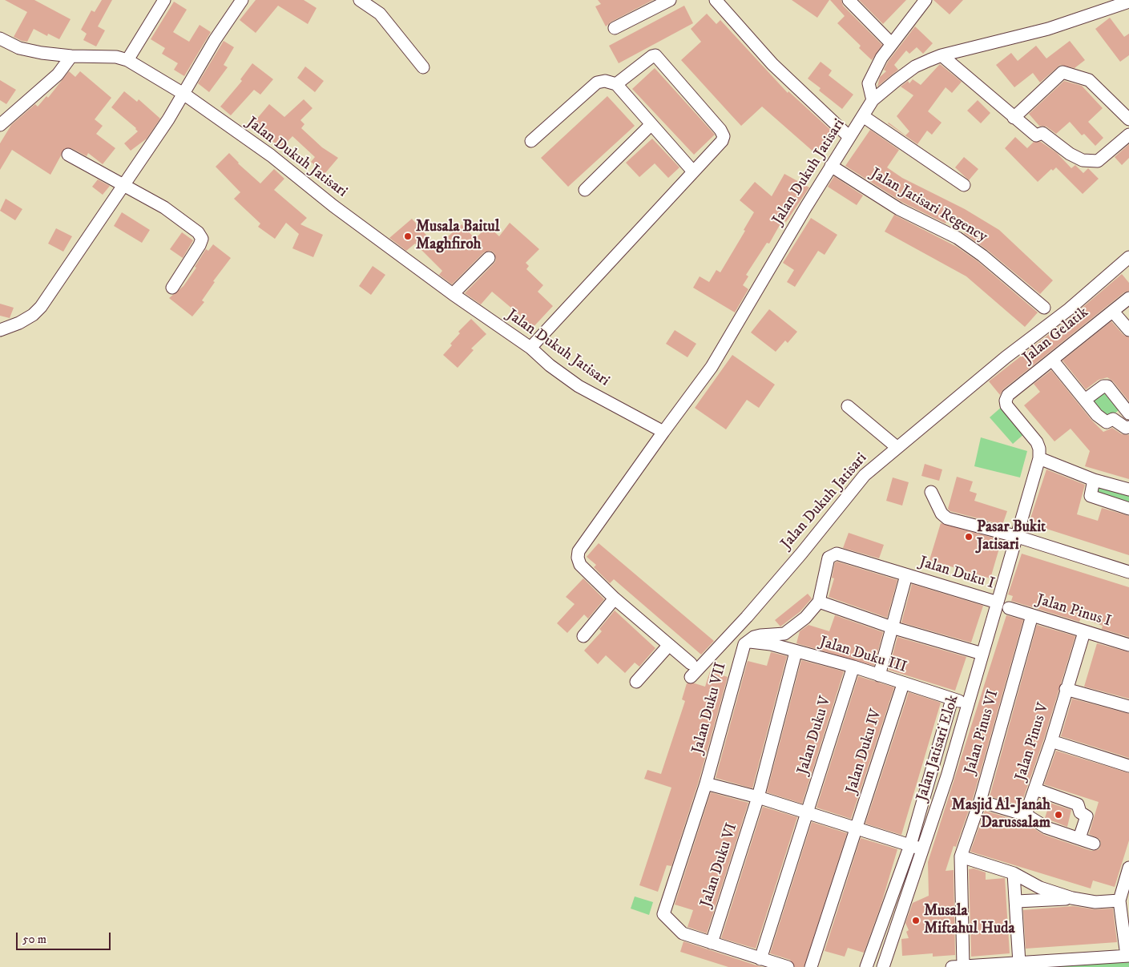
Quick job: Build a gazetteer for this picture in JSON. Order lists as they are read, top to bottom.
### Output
{
  "streets": {
    "street": [
      "Jalan Dukuh Jatisari",
      "Jalan Jatisari Regency",
      "Jalan Gelatik",
      "Jalan Duku I",
      "Jalan Pinus I",
      "Jalan Duku III",
      "Jalan Duku VII",
      "Jalan Pinus VI",
      "Jalan Duku V",
      "Jalan Pinus V",
      "Jalan Jatisari Elok",
      "Jalan Duku IV",
      "Jalan Duku VI"
    ]
  },
  "crossings": [
    ["Jalan Dukuh Jatisari", "Jalan Jatisari Regency"],
    ["Jalan Gelatik", "Jalan Jatisari Elok"],
    ["Jalan Duku I", "Jalan Duku III"],
    ["Jalan Duku I", "Jalan Jatisari Elok"],
    ["Jalan Pinus I", "Jalan Pinus VI"],
    ["Jalan Pinus I", "Jalan Pinus V"],
    ["Jalan Duku III", "Jalan Duku VII"],
    ["Jalan Duku III", "Jalan Duku V"],
    ["Jalan Duku III", "Jalan Jatisari Elok"],
    ["Jalan Duku III", "Jalan Duku IV"],
    ["Jalan Duku III", "Jalan Duku VI"],
    ["Jalan Duku VII", "Jalan Duku VI"]
  ],
  "places": [
    "Musala Baitul Maghfiroh",
    "Pasar Bukit Jatisari",
    "Masjid Al-Janah Darussalam",
    "Musala Miftahul Huda"
  ],
  "scale_bar": "50 m"
}
